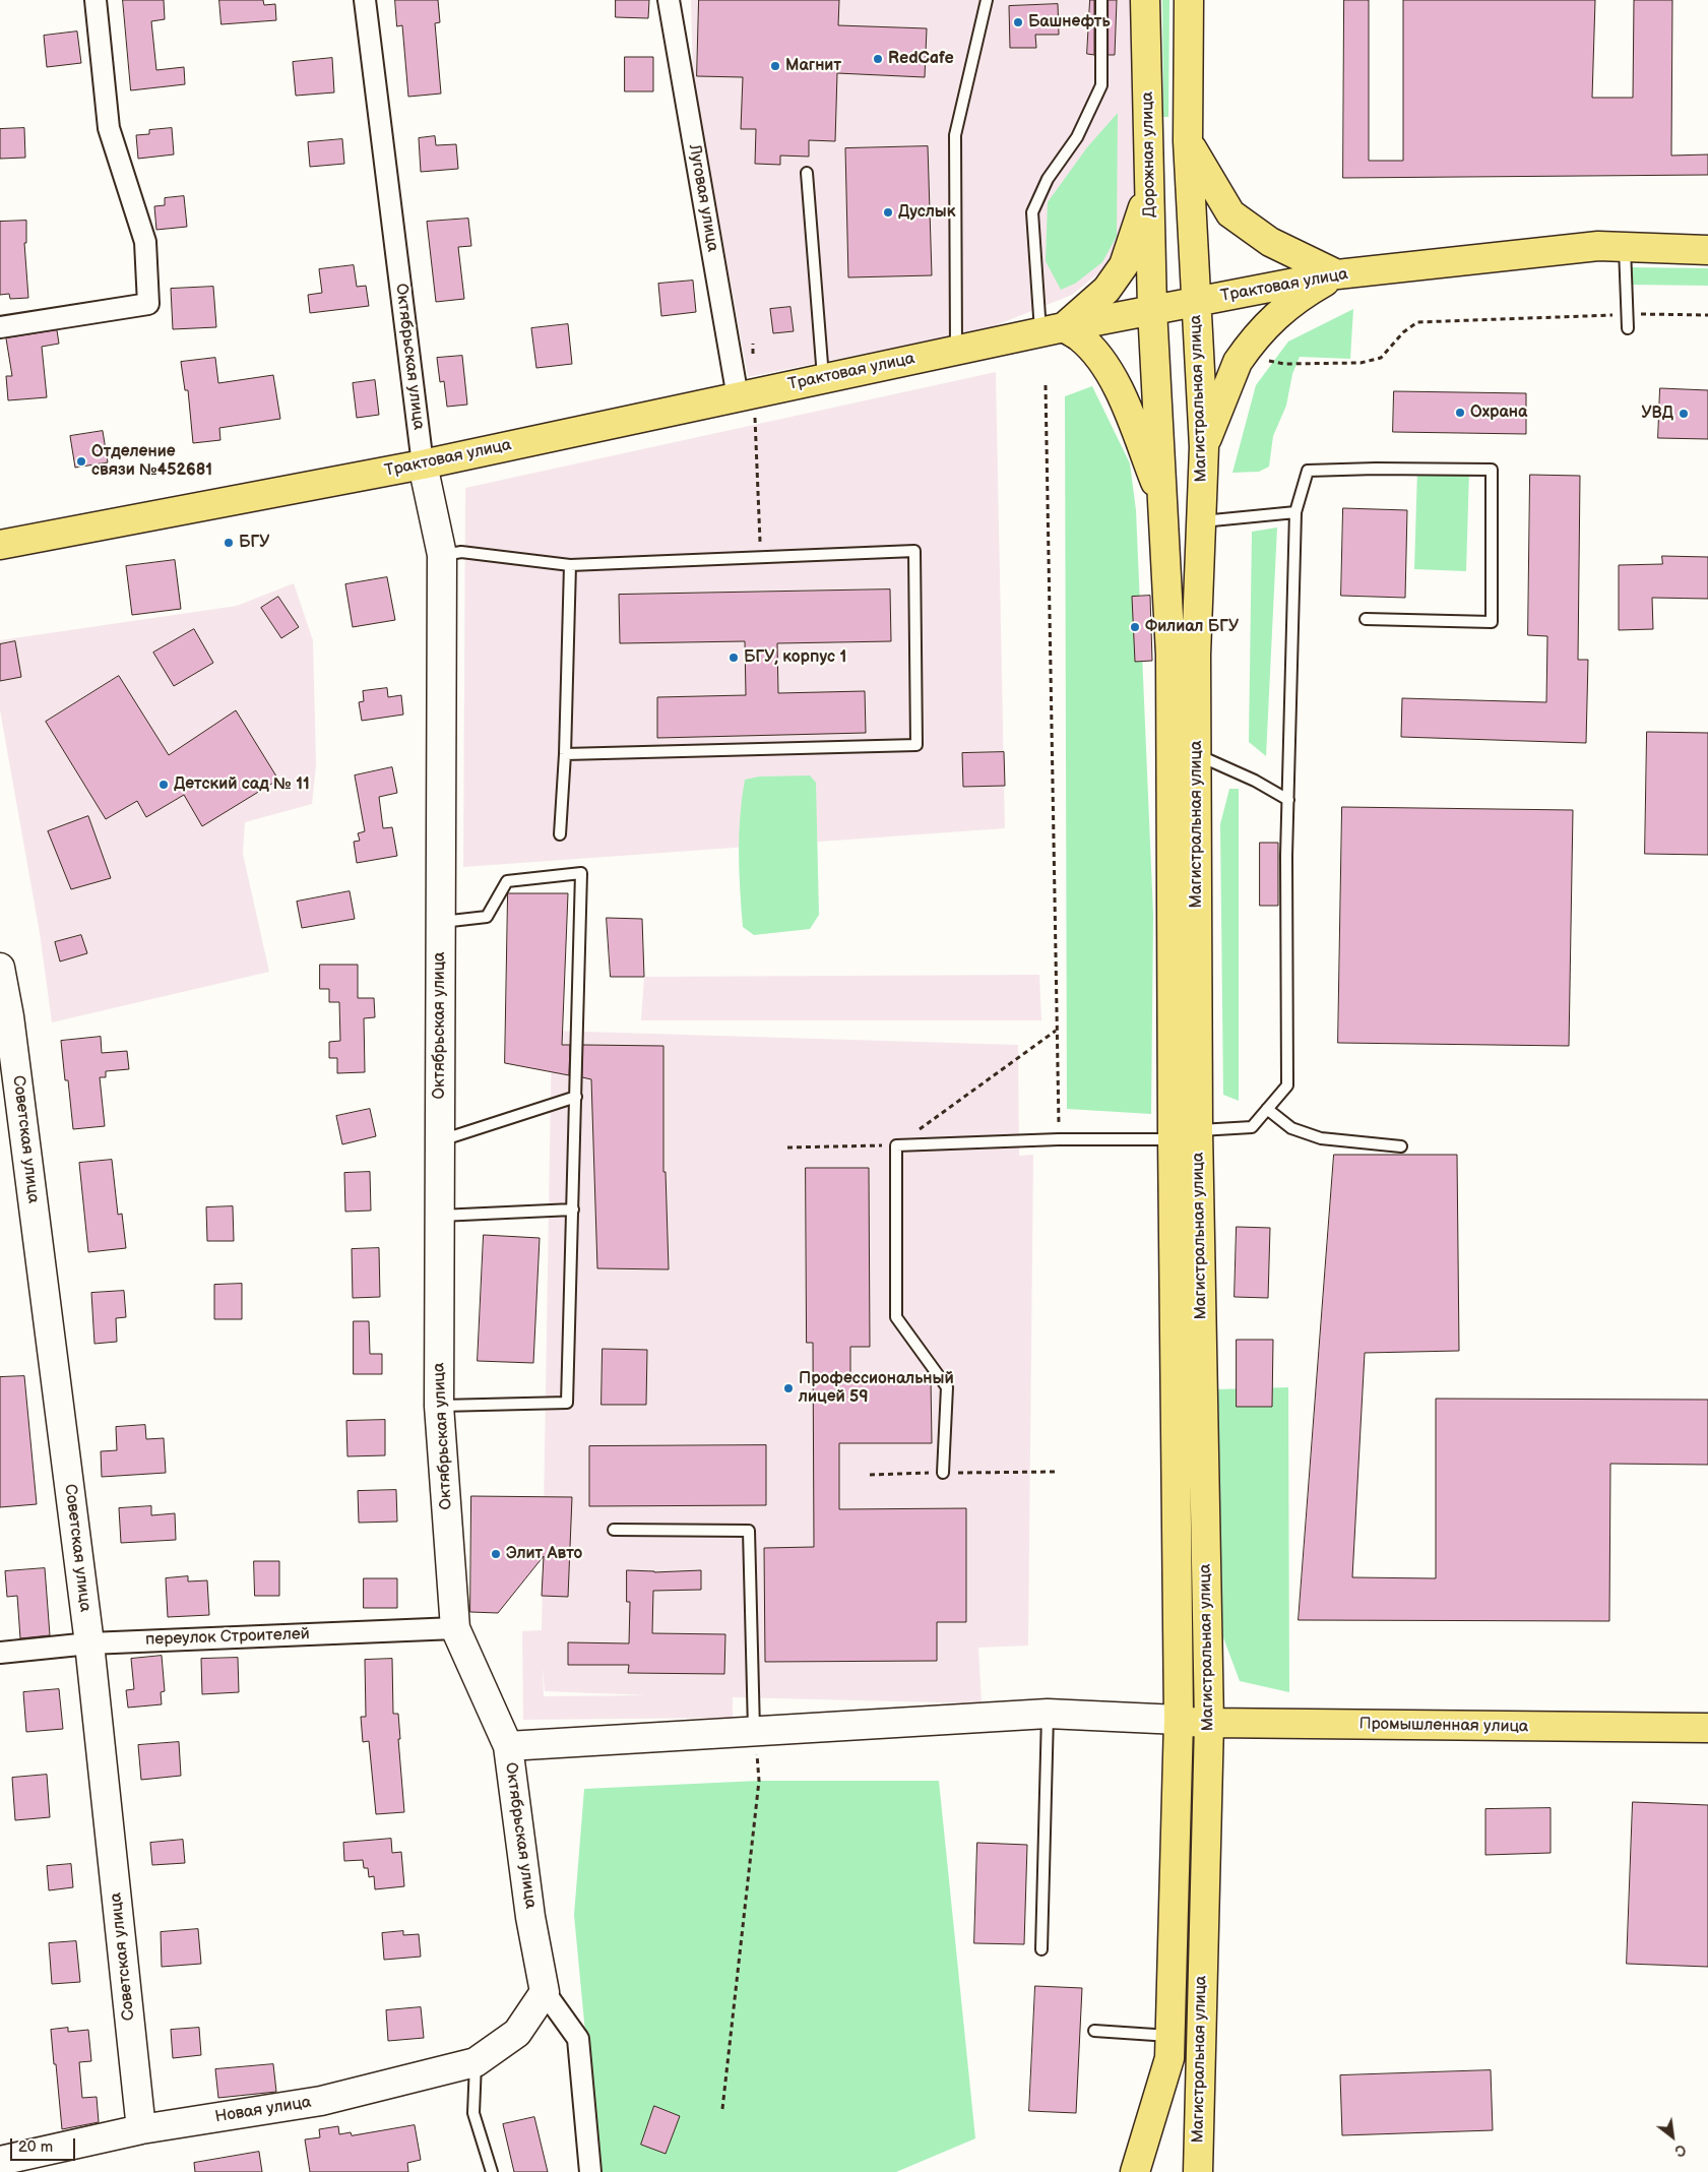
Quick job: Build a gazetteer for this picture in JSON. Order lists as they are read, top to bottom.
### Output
{
  "streets": {
    "main road": [
      "Дорожная улица",
      "Трактовая улица",
      "Магистральная улица",
      "Промышленная улица"
    ],
    "street": [
      "Луговая улица",
      "Октябрьская улица",
      "Советская улица",
      "переулок Строителей",
      "Новая улица"
    ]
  },
  "crossings": [
    ["Дорожная улица", "Трактовая улица"],
    ["Дорожная улица", "Магистральная улица"],
    ["Луговая улица", "Трактовая улица"],
    ["Трактовая улица", "Октябрьская улица"],
    ["Трактовая улица", "Магистральная улица"],
    ["Октябрьская улица", "переулок Строителей"],
    ["Октябрьская улица", "Новая улица"],
    ["Магистральная улица", "Промышленная улица"],
    ["Советская улица", "переулок Строителей"],
    ["Советская улица", "Новая улица"]
  ],
  "places": [
    "Башнефть",
    "RedCafe",
    "Магнит",
    "Дуслык",
    "Охрана",
    "УВД",
    "Отделение связи №452681",
    "БГУ",
    "Филиал БГУ",
    "БГУ, корпус 1",
    "Детский сад № 11",
    "Профессиональный лицей 59",
    "Элит Авто"
  ],
  "scale_bar": "20 m",
  "north": "bottom right"
}
